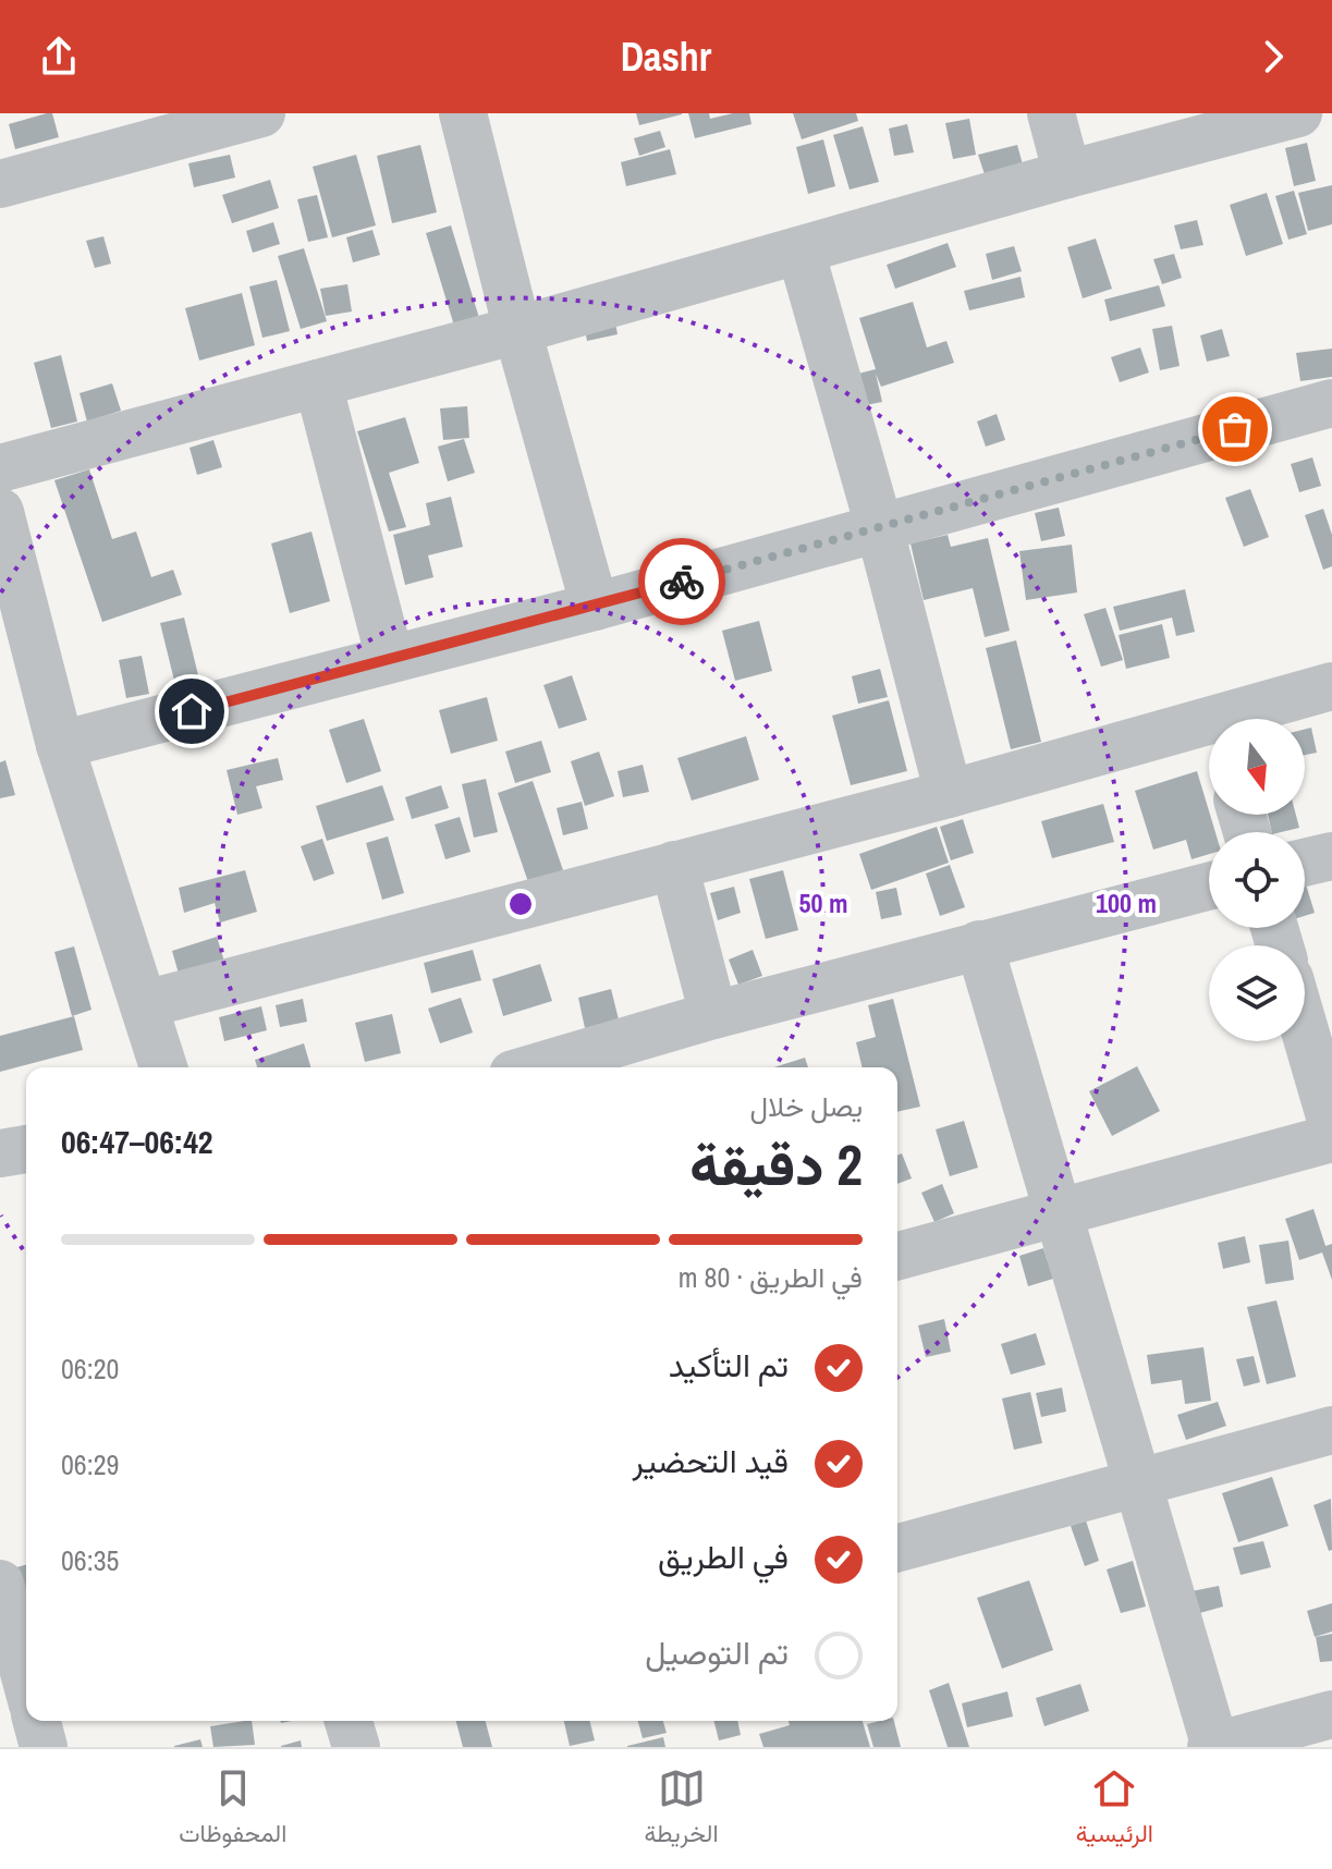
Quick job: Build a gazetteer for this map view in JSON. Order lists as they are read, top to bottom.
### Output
{
  "north": "bottom",
  "page": {
    "header": "Dashr",
    "heading": ["2 دقيقة", "يصل خلال", "06:42–06:47"],
    "bar": "في الطريق · 80 m",
    "list": [
      ["تم التأكيد", "06:20"],
      ["قيد التحضير", "06:29"],
      ["في الطريق", "06:35"],
      "تم التوصيل"
    ],
    "tabs": ["الرئيسية", "الخريطة", "المحفوظات"]
  },
  "rings": ["50 m", "100 m"]
}
